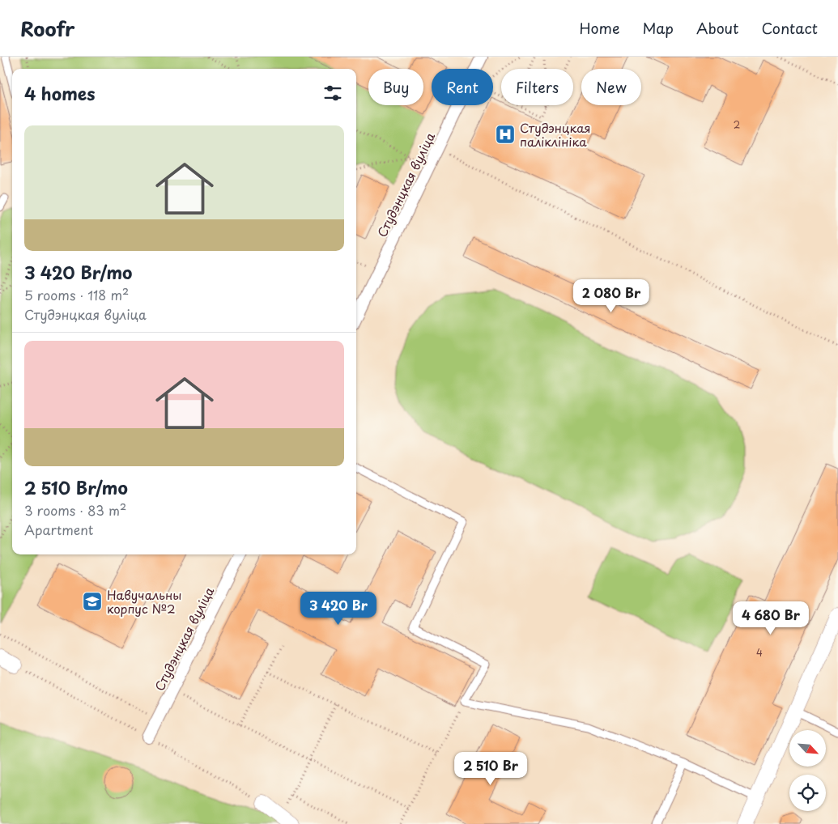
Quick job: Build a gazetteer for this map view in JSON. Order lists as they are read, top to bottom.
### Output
{
  "streets": {
    "street": ["Студэнцкая вуліца"]
  },
  "places": {
    "hospital": ["Студэнцкая паліклініка"],
    "school or university": ["Навучальны корпус №2"]
  },
  "house_numbers": ["2", "4"],
  "north": "bottom right",
  "page": {
    "header": "Roofr",
    "nav": [
      "Home",
      "Map",
      "About",
      "Contact"
    ],
    "chip": [
      "Buy",
      "Rent",
      "Filters",
      "New"
    ],
    "heading": "4 homes",
    "list": [
      {
        "name": "3 420 Br/mo",
        "note": "5 rooms · 118 m² · Студэнцкая вуліца"
      },
      {
        "name": "2 510 Br/mo",
        "note": "3 rooms · 83 m² · Apartment"
      }
    ],
    "price": [
      "2 080 Br",
      "3 420 Br",
      "4 680 Br",
      "2 510 Br"
    ]
  }
}
